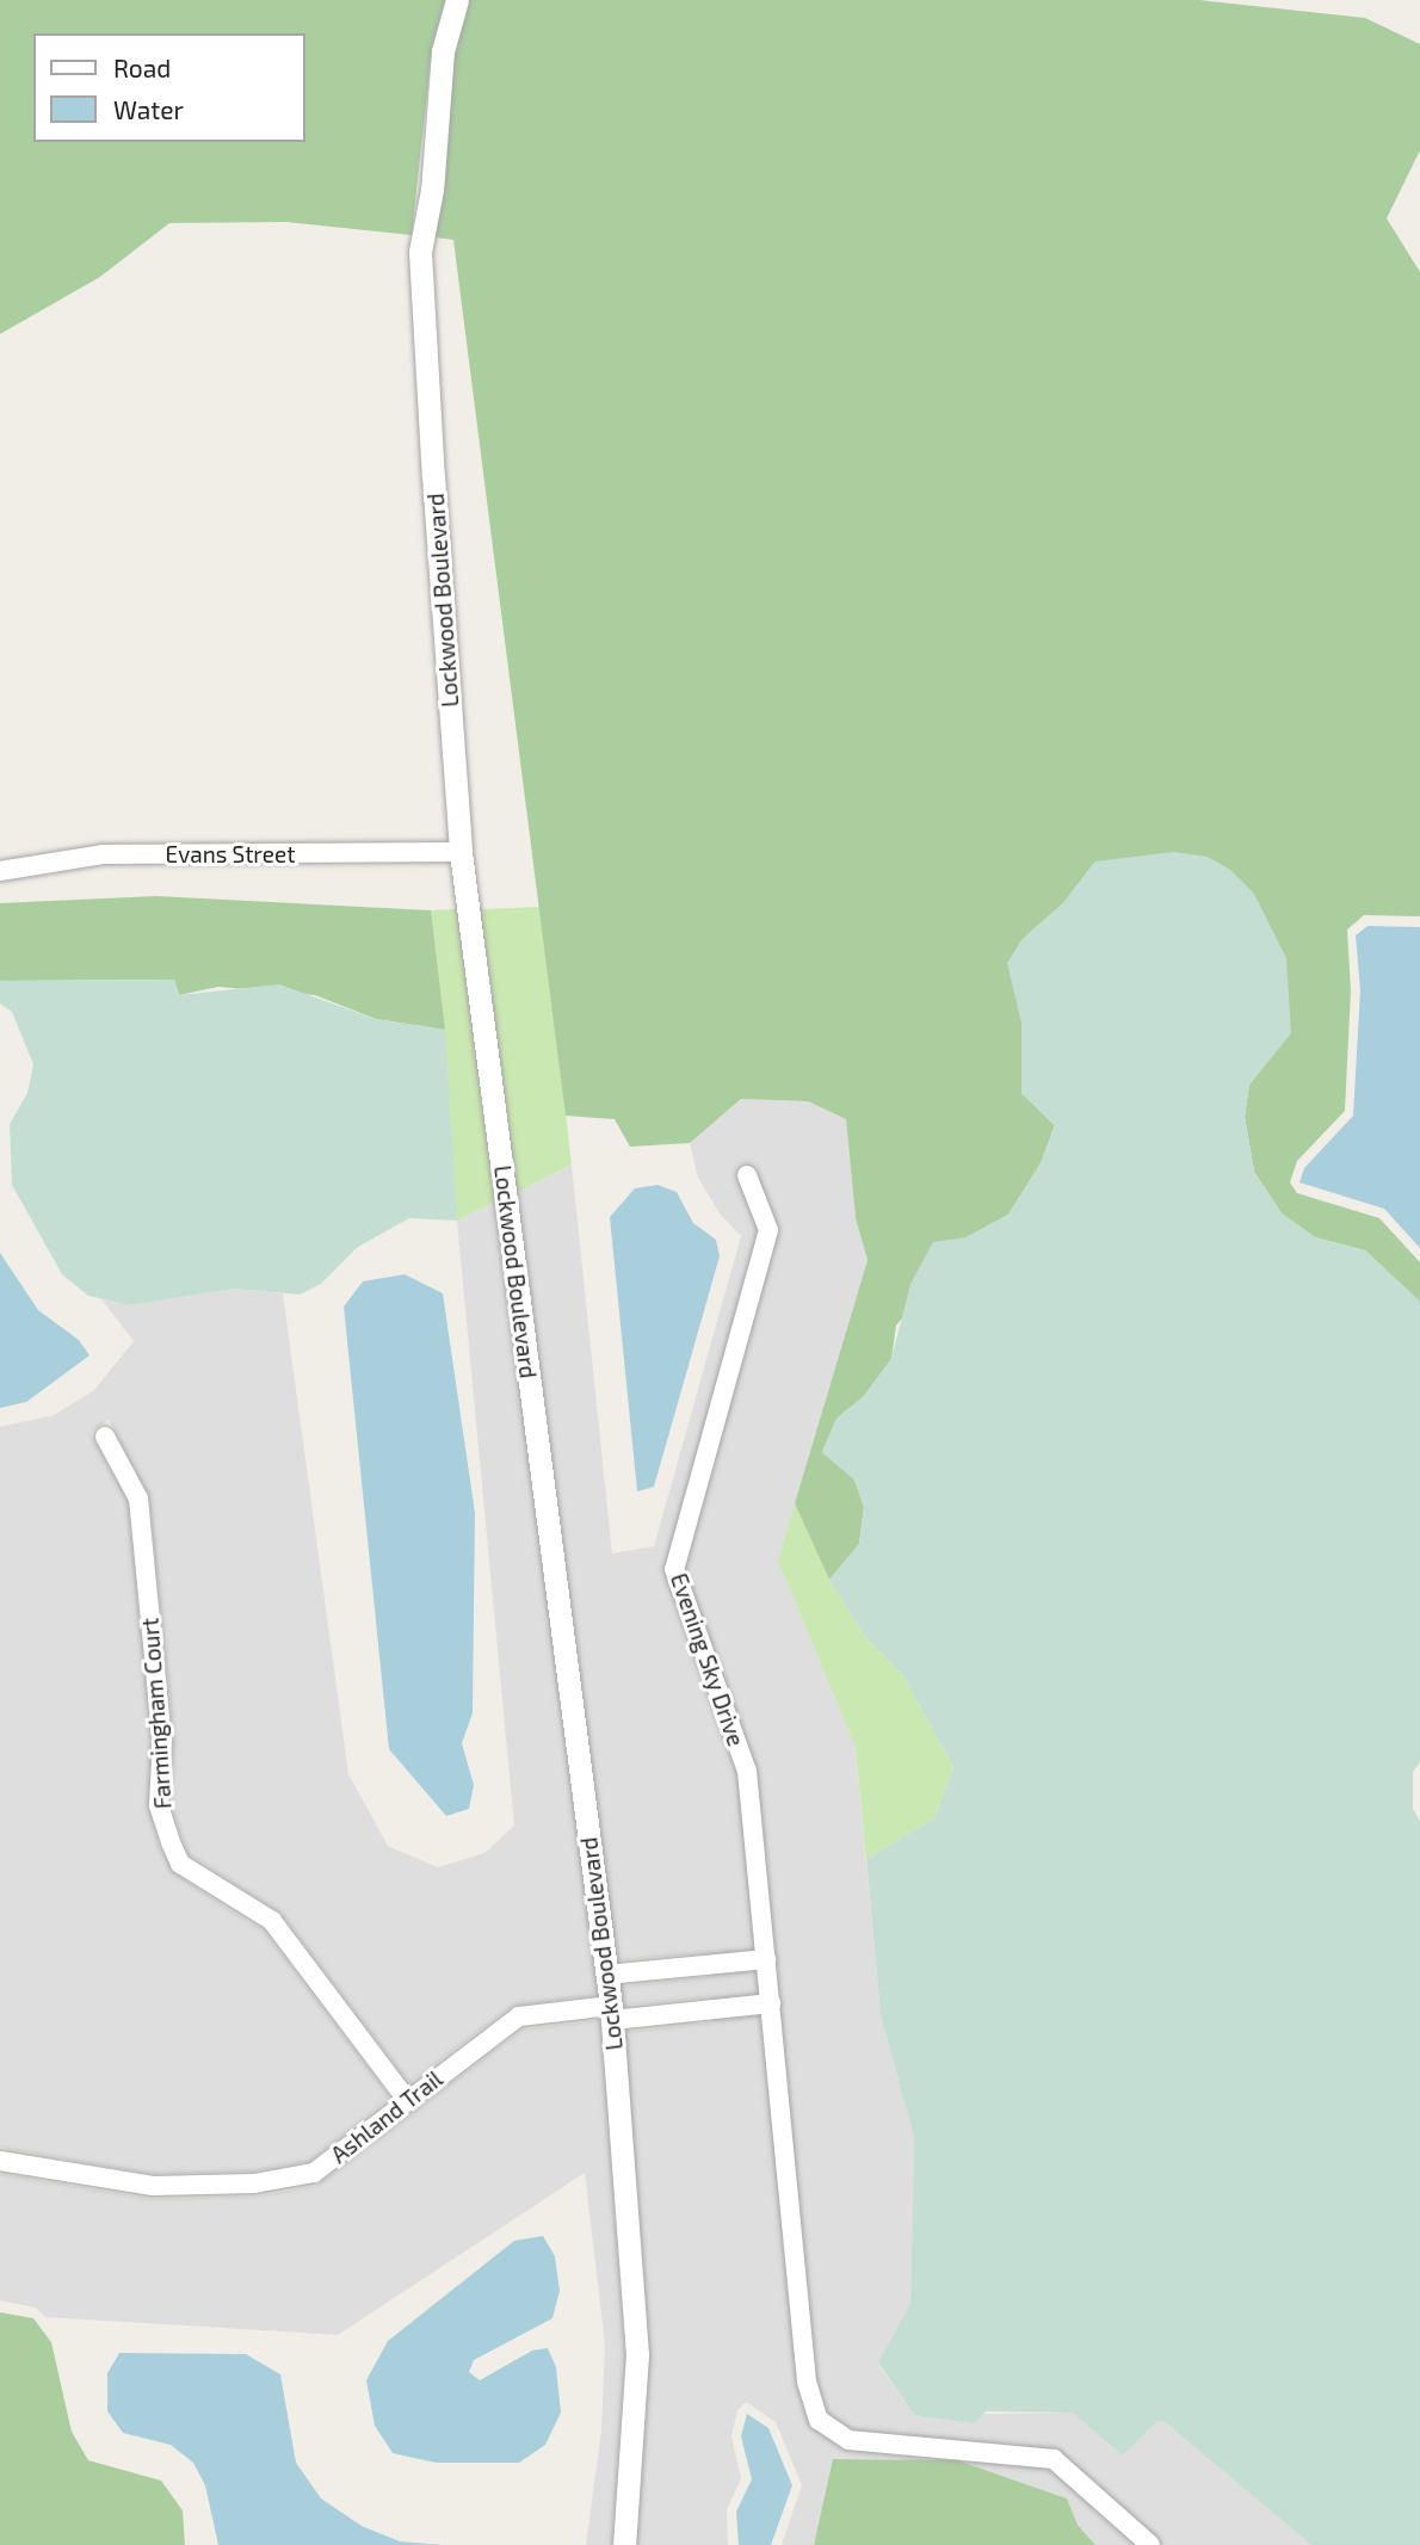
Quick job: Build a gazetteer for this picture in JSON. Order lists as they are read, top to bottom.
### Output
{
  "streets": {
    "street": [
      "Lockwood Boulevard",
      "Evans Street",
      "Evening Sky Drive",
      "Farmingham Court",
      "Ashland Trail"
    ]
  },
  "crossings": [
    ["Lockwood Boulevard", "Evans Street"],
    ["Lockwood Boulevard", "Ashland Trail"],
    ["Farmingham Court", "Ashland Trail"]
  ],
  "legend": ["Road", "Water"]
}
